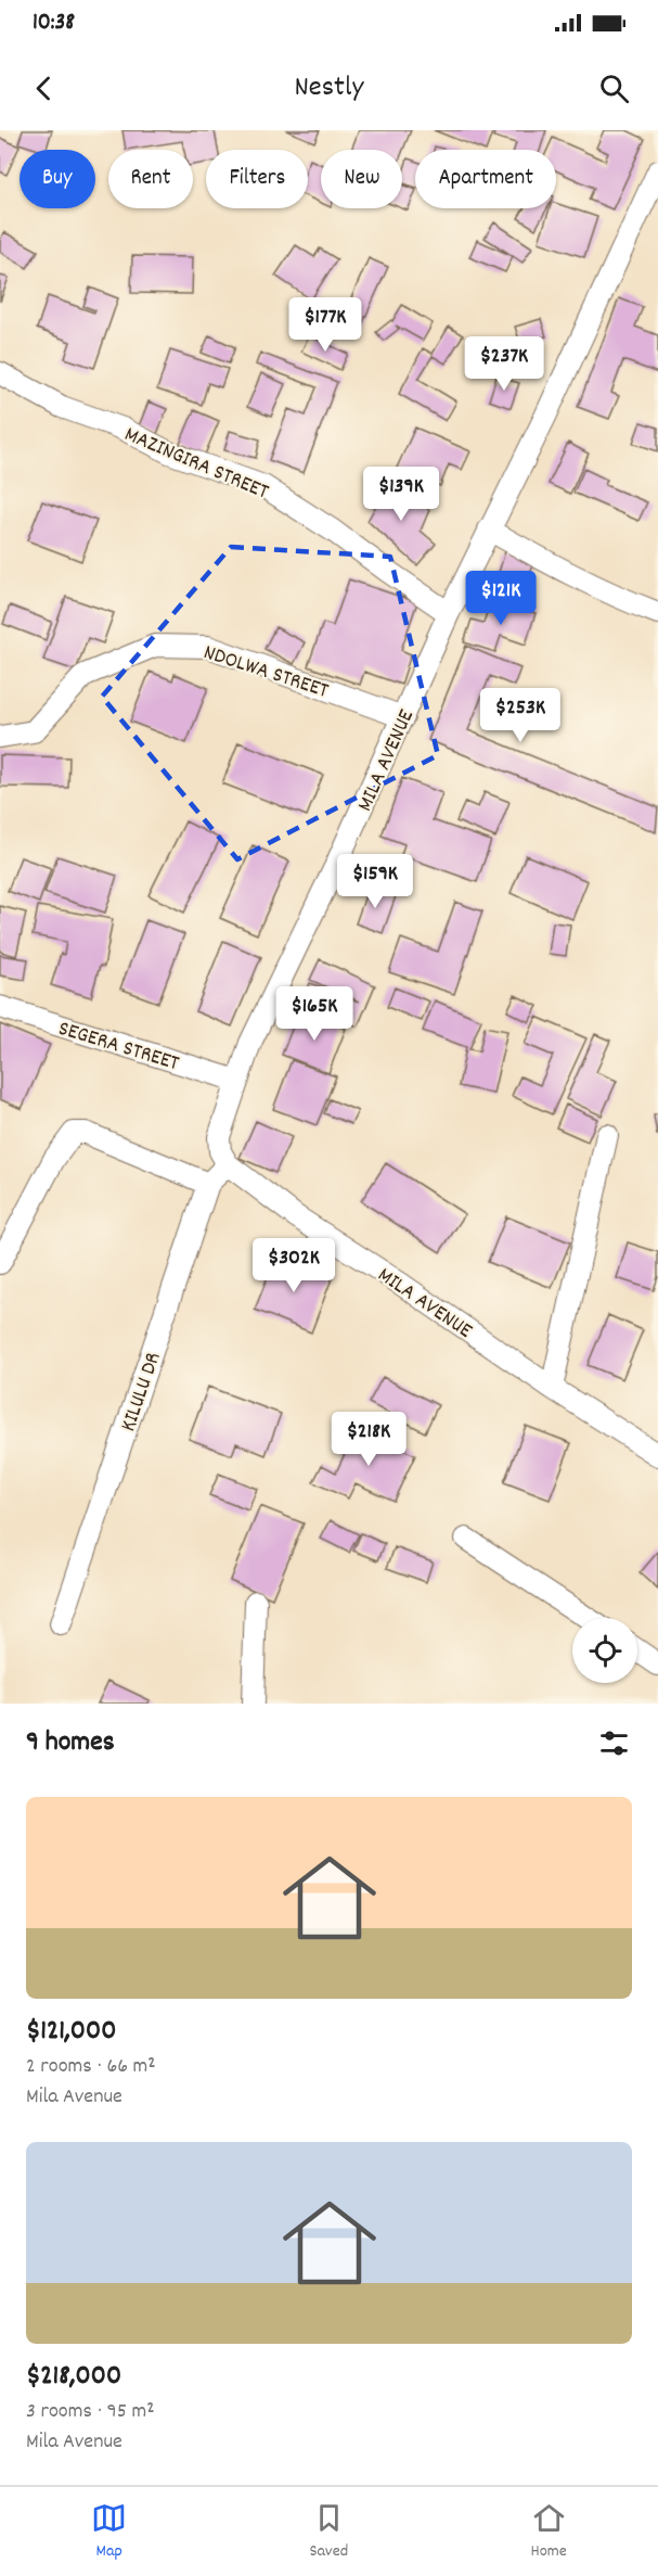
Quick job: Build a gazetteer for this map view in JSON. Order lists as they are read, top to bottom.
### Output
{
  "streets": {
    "street": [
      "MAZINGIRA STREET",
      "NDOLWA STREET",
      "MILA AVENUE",
      "SEGERA STREET",
      "KILULU DR"
    ]
  },
  "crossings": [
    ["MAZINGIRA STREET", "MILA AVENUE"],
    ["NDOLWA STREET", "MILA AVENUE"],
    ["MILA AVENUE", "SEGERA STREET"],
    ["MILA AVENUE", "KILULU DR"]
  ],
  "page": {
    "status": "10:38",
    "header": "Nestly",
    "chip": [
      "Buy",
      "Rent",
      "Filters",
      "New",
      "Apartment"
    ],
    "price": [
      "$177K",
      "$237K",
      "$139K",
      "$121K",
      "$253K",
      "$159K",
      "$165K",
      "$302K",
      "$218K"
    ],
    "heading": "9 homes",
    "list": [
      {
        "name": "$121,000",
        "note": "2 rooms · 66 m² · Mila Avenue"
      },
      {
        "name": "$218,000",
        "note": "3 rooms · 95 m² · Mila Avenue"
      }
    ],
    "tabs": ["Map", "Saved", "Home"]
  }
}
